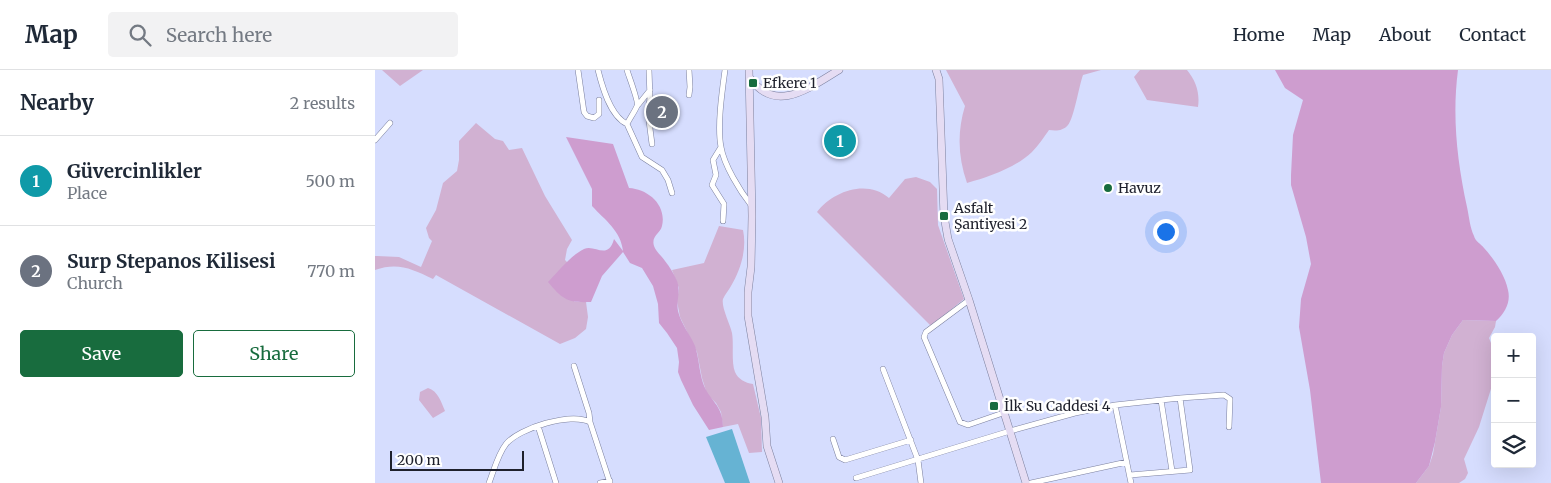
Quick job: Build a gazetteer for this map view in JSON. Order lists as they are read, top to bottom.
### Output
{
  "places": {
    "transit": ["Efkere 1", "Asfalt Şantiyesi 2", "İlk Su Caddesi 4"],
    "other": ["Havuz"]
  },
  "scale_bar": "200 m",
  "page": {
    "header": "Map",
    "search": "Search here",
    "nav": [
      "Home",
      "Map",
      "About",
      "Contact"
    ],
    "heading": ["Nearby", "2 results"],
    "pins": ["2", "1"],
    "list": [
      {
        "mark": "1",
        "name": "Güvercinlikler",
        "note": "Place",
        "value": "500 m"
      },
      {
        "mark": "2",
        "name": "Surp Stepanos Kilisesi",
        "note": "Church",
        "value": "770 m"
      }
    ],
    "buttons": ["Save", "Share"],
    "map_buttons": ["+", "−"],
    "scale": "200 m"
  }
}
